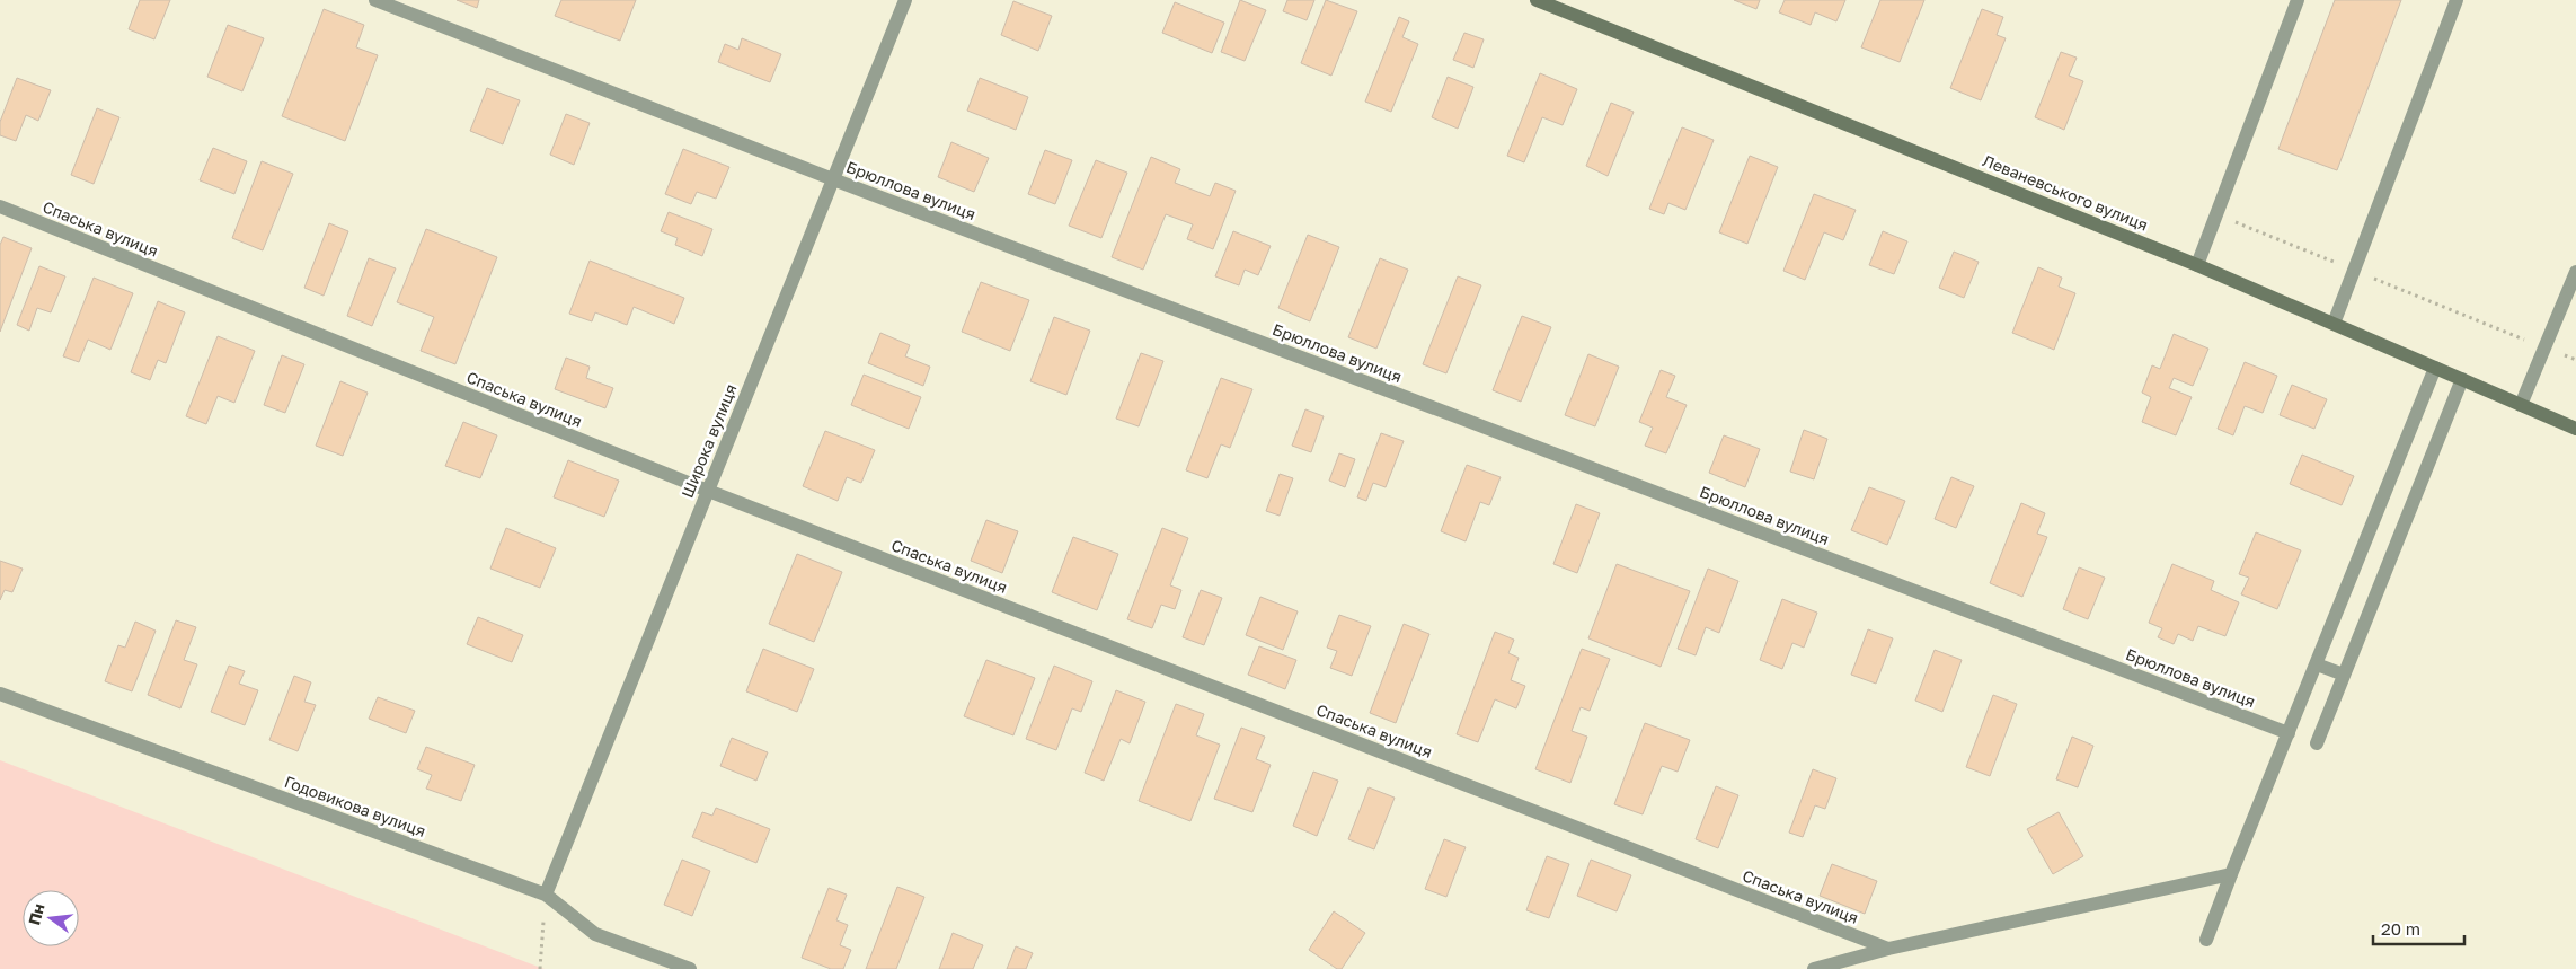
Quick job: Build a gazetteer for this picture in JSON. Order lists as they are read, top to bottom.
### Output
{
  "streets": {
    "street": [
      "Брюллова вулиця",
      "Леваневського вулиця",
      "Спаська вулиця",
      "Широка вулиця",
      "Годовикова вулиця"
    ]
  },
  "crossings": [
    ["Брюллова вулиця", "Широка вулиця"],
    ["Спаська вулиця", "Широка вулиця"],
    ["Широка вулиця", "Годовикова вулиця"]
  ],
  "scale_bar": "20 m",
  "north": "left"
}
